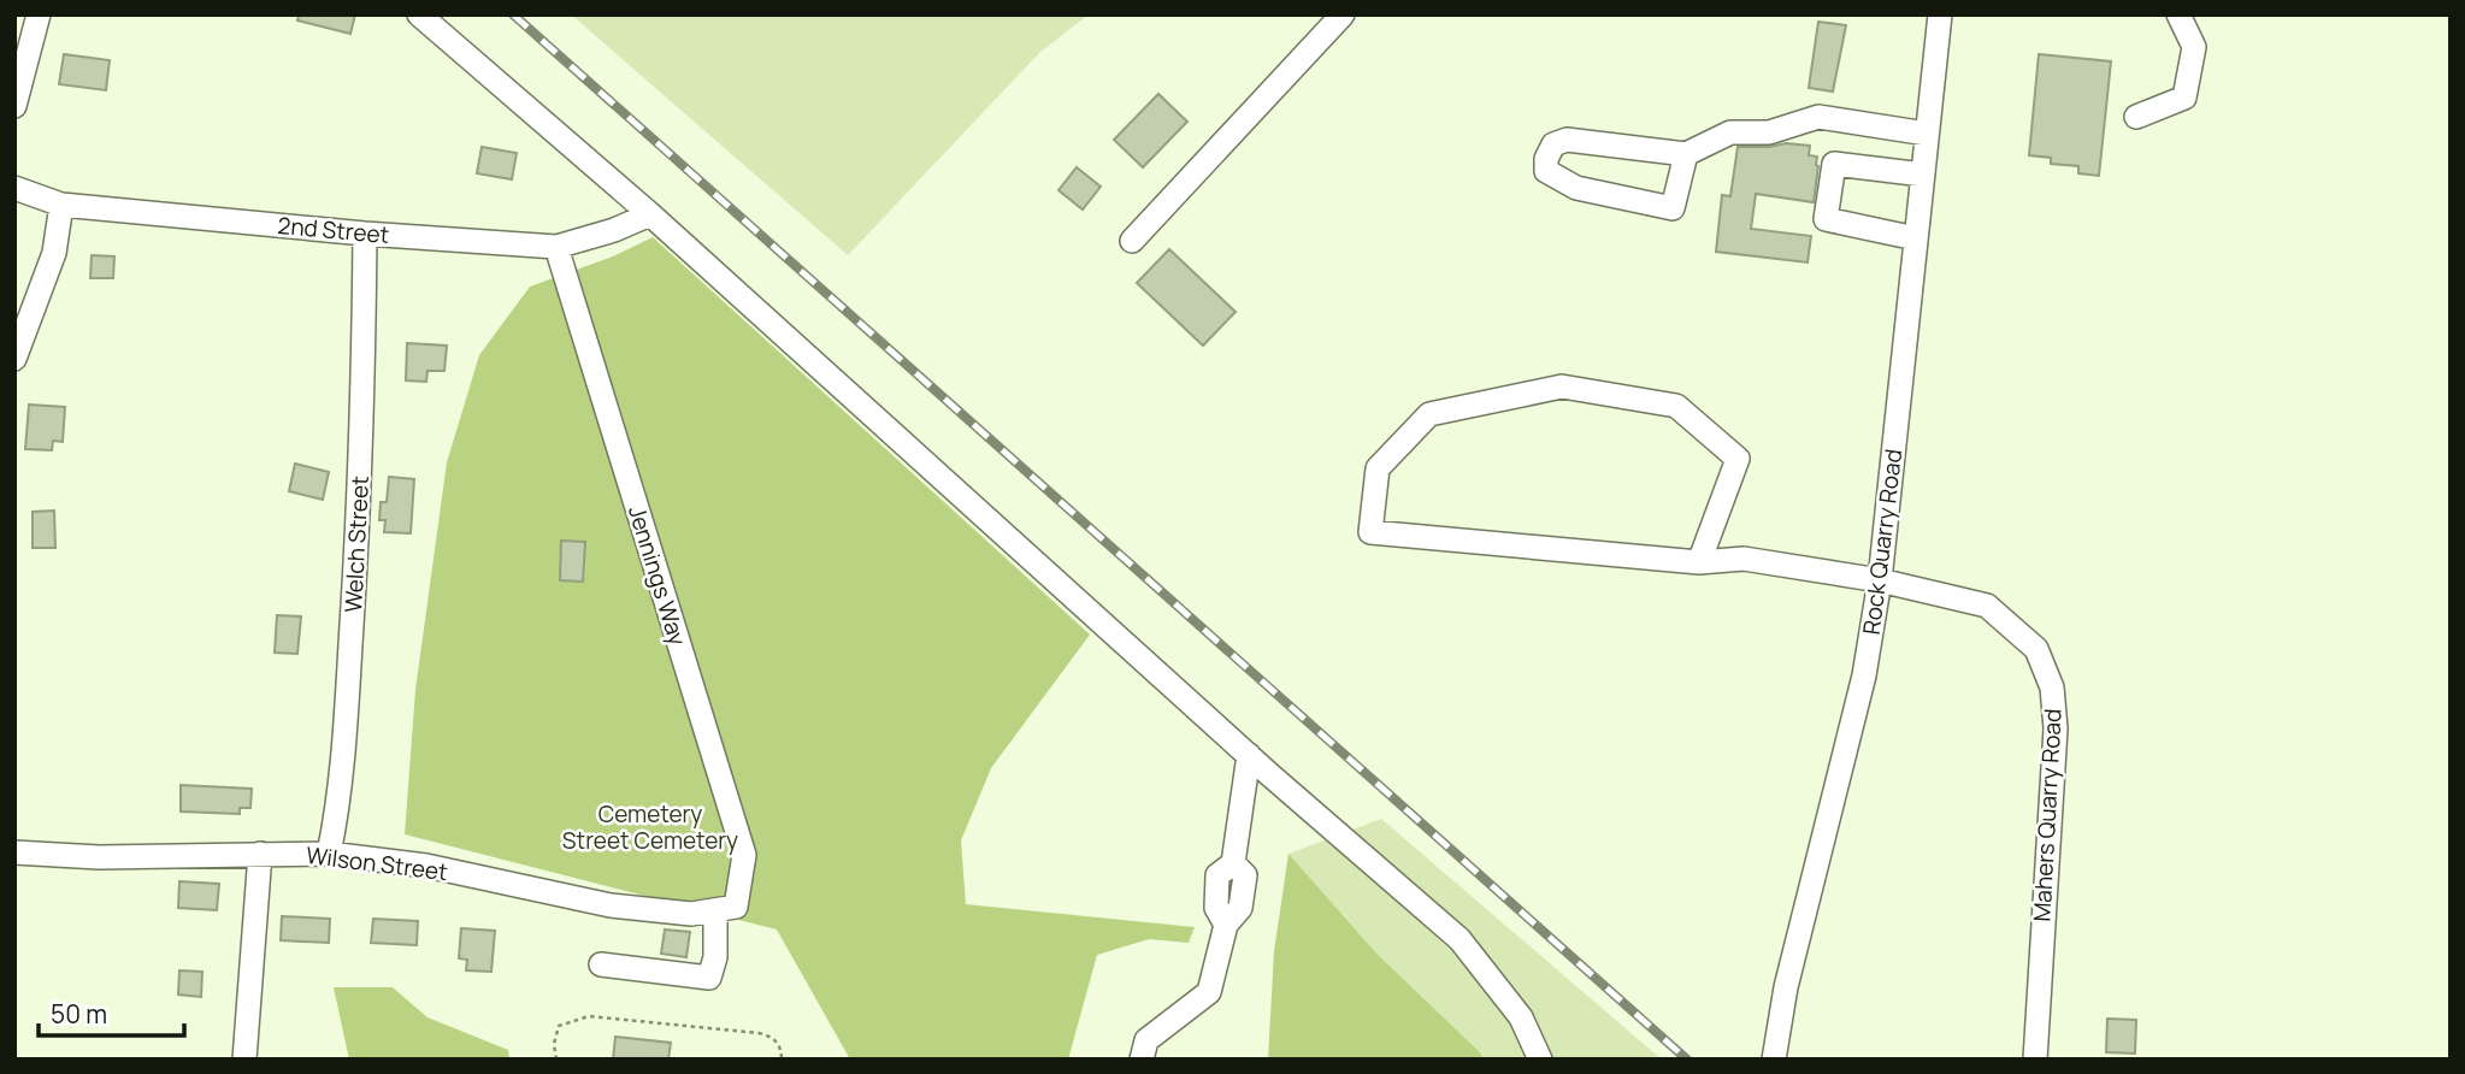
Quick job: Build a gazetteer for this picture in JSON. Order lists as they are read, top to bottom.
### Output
{
  "streets": {
    "street": [
      "2nd Street",
      "Rock Quarry Road",
      "Welch Street",
      "Jennings Way",
      "Mahers Quarry Road",
      "Wilson Street"
    ]
  },
  "crossings": [
    ["2nd Street", "Welch Street"],
    ["2nd Street", "Jennings Way"],
    ["Rock Quarry Road", "Mahers Quarry Road"],
    ["Welch Street", "Wilson Street"],
    ["Jennings Way", "Wilson Street"]
  ],
  "parks": ["Cemetery Street Cemetery"],
  "scale_bar": "50 m"
}
